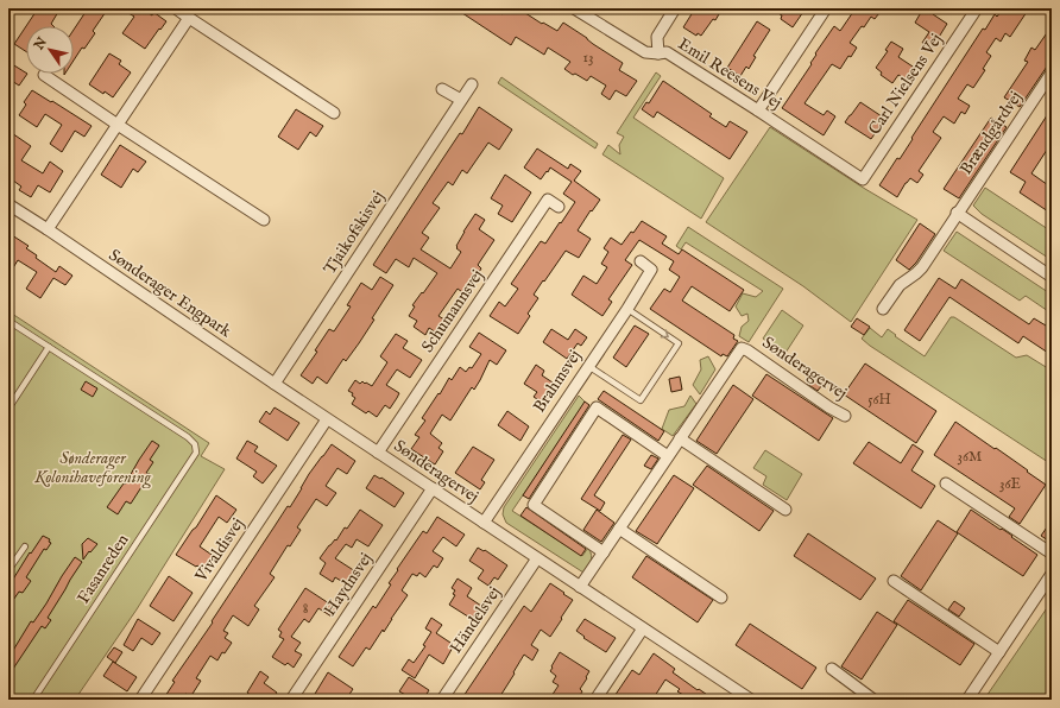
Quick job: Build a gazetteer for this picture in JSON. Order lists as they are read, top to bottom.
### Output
{
  "streets": {
    "street": [
      "Emil Reesens Vej",
      "Carl Nielsens Vej",
      "Brændgårdvej",
      "Tjaikofskisvej",
      "Sønderager Engpark",
      "Schumannsvej",
      "Sønderagervej",
      "Brahmsvej",
      "Vivaldisvej",
      "Haydnsvej",
      "Händelsvej"
    ],
    "lane": ["Fasanreden"]
  },
  "crossings": [
    ["Emil Reesens Vej", "Carl Nielsens Vej"],
    ["Tjaikofskisvej", "Sønderager Engpark"],
    ["Tjaikofskisvej", "Sønderagervej"],
    ["Sønderager Engpark", "Sønderagervej"],
    ["Schumannsvej", "Sønderagervej"],
    ["Sønderagervej", "Brahmsvej"],
    ["Sønderagervej", "Vivaldisvej"],
    ["Sønderagervej", "Haydnsvej"],
    ["Sønderagervej", "Händelsvej"]
  ],
  "parks": ["Sønderager Kolonihaveforening"],
  "house_numbers": [
    "13",
    "56H",
    "36M",
    "36E",
    "8"
  ],
  "north": "top left"
}
